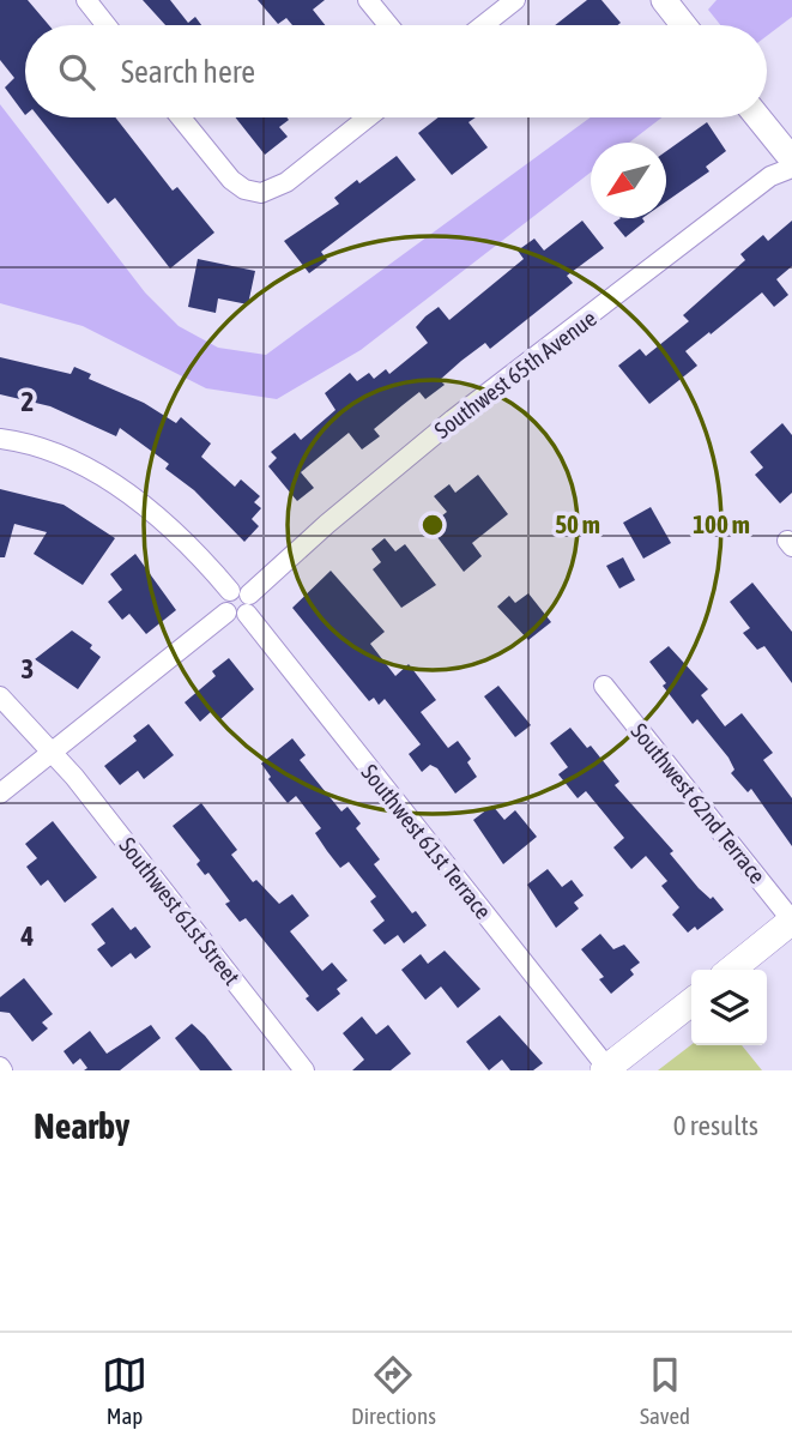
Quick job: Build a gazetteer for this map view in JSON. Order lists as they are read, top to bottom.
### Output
{
  "streets": {
    "street": [
      "Southwest 65th Avenue",
      "Southwest 62nd Terrace",
      "Southwest 61st Terrace",
      "Southwest 61st Street"
    ]
  },
  "crossings": [
    ["Southwest 65th Avenue", "Southwest 61st Terrace"]
  ],
  "north": "bottom left",
  "page": {
    "search": "Search here",
    "heading": ["Nearby", "0 results"],
    "nav": ["Map", "Directions", "Saved"]
  },
  "grid": {
    "rows": ["2", "3", "4"]
  },
  "rings": ["50 m", "100 m"]
}
